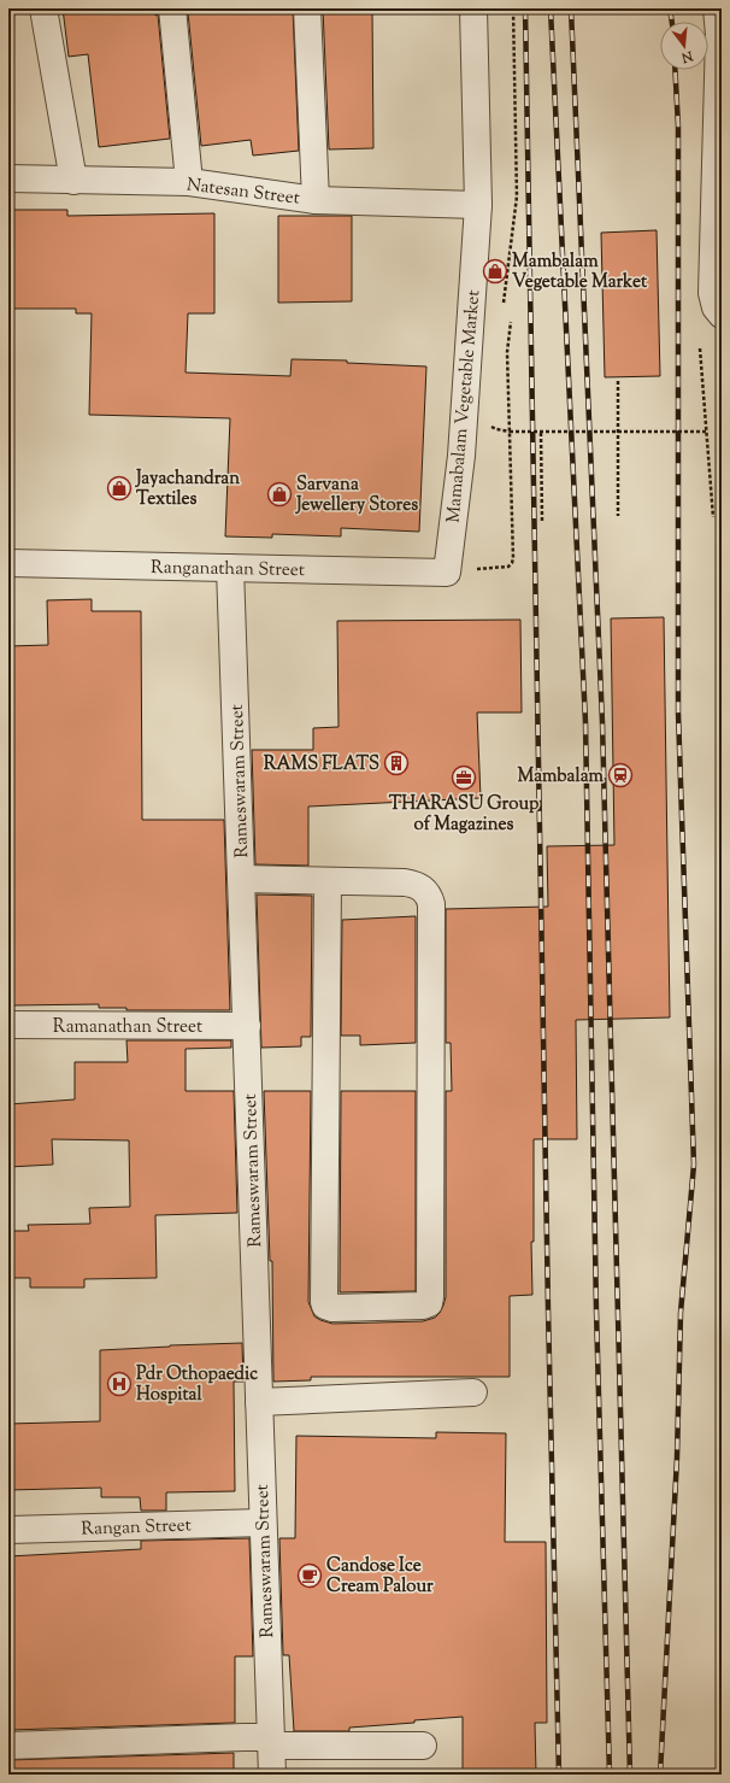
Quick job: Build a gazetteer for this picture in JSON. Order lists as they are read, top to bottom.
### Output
{
  "streets": {
    "street": [
      "Natesan Street",
      "Mamabalam Vegetable Market",
      "Ranganathan Street",
      "Rameswaram Street",
      "Ramanathan Street",
      "Rangan Street"
    ]
  },
  "crossings": [
    ["Natesan Street", "Mamabalam Vegetable Market"],
    ["Mamabalam Vegetable Market", "Ranganathan Street"],
    ["Ranganathan Street", "Rameswaram Street"],
    ["Rameswaram Street", "Ramanathan Street"],
    ["Rameswaram Street", "Rangan Street"]
  ],
  "places": {
    "shop": ["Mambalam Vegetable Market", "Jayachandran Textiles", "Sarvana Jewellery Stores"],
    "building": ["RAMS FLATS"],
    "station": ["Mambalam"],
    "office": ["THARASU Group of Magazines"],
    "hospital": ["Pdr Othopaedic Hospital"],
    "cafe": ["Candose Ice Cream Palour"]
  },
  "north": "bottom"
}
